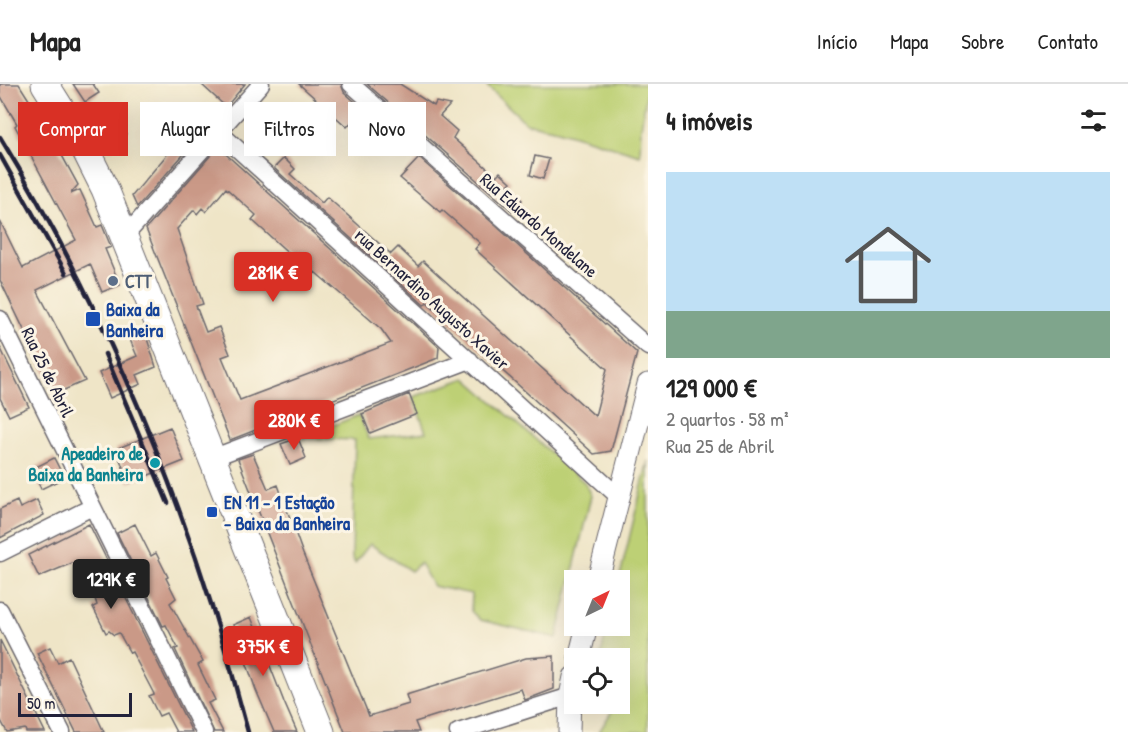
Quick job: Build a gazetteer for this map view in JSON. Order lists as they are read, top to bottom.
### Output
{
  "streets": {
    "street": ["Rua Eduardo Mondelane", "rua Bernardino Augusto Xavier", "Rua 25 de Abril"]
  },
  "places": {
    "other": ["CTT", "Apeadeiro de Baixa da Banheira"],
    "transit": ["Baixa da Banheira", "EN 11 - 1 Estação - Baixa da Banheira"]
  },
  "scale_bar": "50 m",
  "north": "top right",
  "page": {
    "header": "Mapa",
    "nav": [
      "Início",
      "Mapa",
      "Sobre",
      "Contato"
    ],
    "heading": "4 imóveis",
    "chip": [
      "Comprar",
      "Alugar",
      "Filtros",
      "Novo"
    ],
    "list": [
      {
        "name": "129 000 €",
        "note": "2 quartos · 58 m² · Rua 25 de Abril"
      }
    ],
    "price": [
      "281K €",
      "280K €",
      "129K €",
      "375K €"
    ],
    "scale": "50 m"
  }
}
